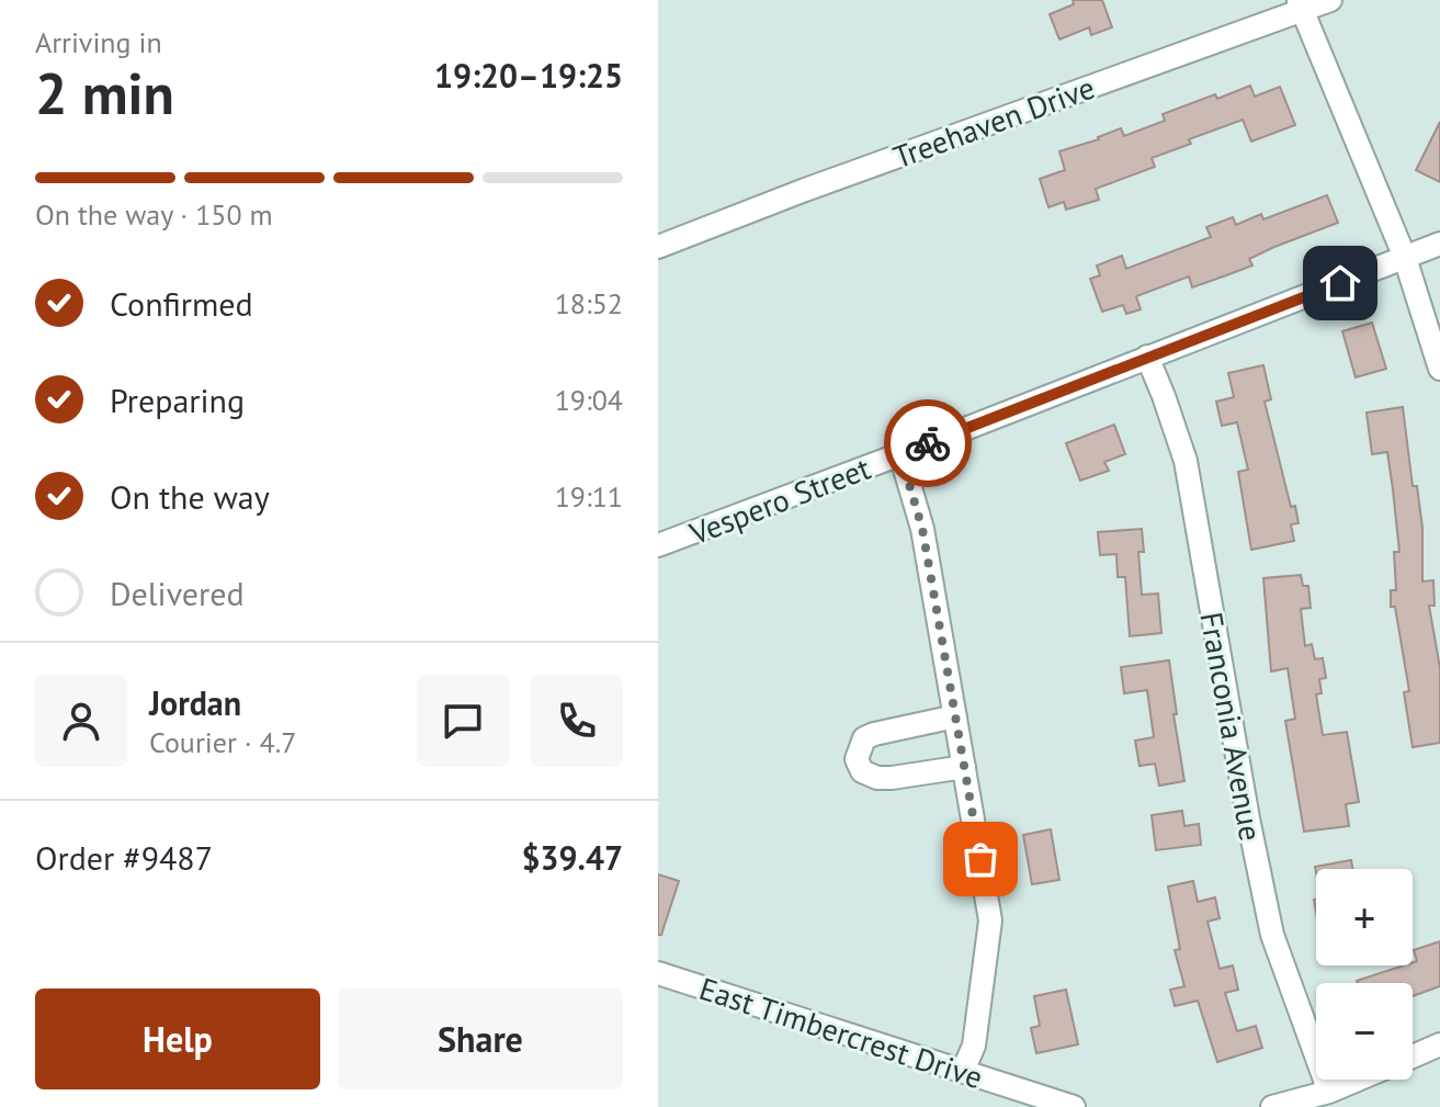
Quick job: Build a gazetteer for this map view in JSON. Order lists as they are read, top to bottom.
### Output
{
  "streets": {
    "street": [
      "Treehaven Drive",
      "Vespero Street",
      "Franconia Avenue",
      "East Timbercrest Drive"
    ]
  },
  "crossings": [
    ["Vespero Street", "Franconia Avenue"]
  ],
  "page": {
    "heading": ["2 min", "Arriving in", "19:20–19:25"],
    "panel": [
      "Jordan",
      "Courier · 4.7",
      "Order #9487",
      "$39.47"
    ],
    "bar": "On the way · 150 m",
    "list": [
      ["Confirmed", "18:52"],
      ["Preparing", "19:04"],
      ["On the way", "19:11"],
      "Delivered"
    ],
    "map_buttons": ["+", "−"],
    "buttons": ["Help", "Share"]
  }
}
